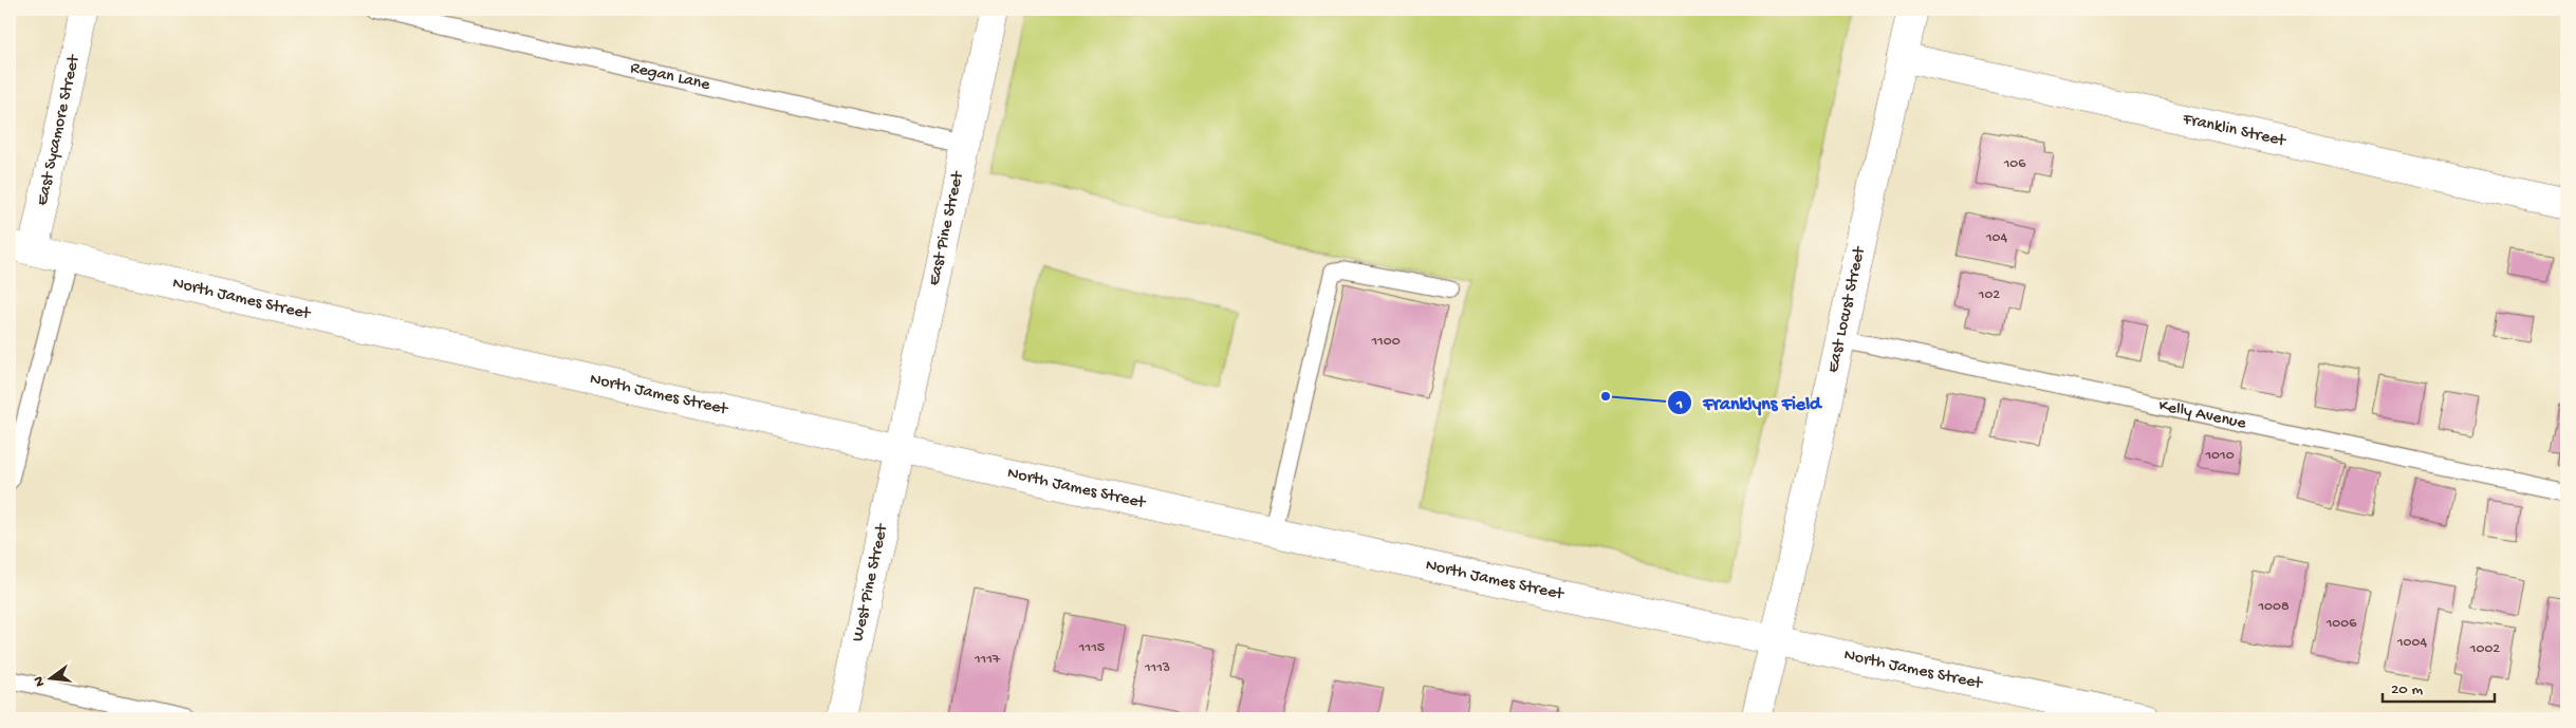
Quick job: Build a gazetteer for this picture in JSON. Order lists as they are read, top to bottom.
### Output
{
  "streets": {
    "street": [
      "East Sycamore Street",
      "Franklin Street",
      "East Pine Street",
      "North James Street",
      "East Locust Street",
      "West Pine Street"
    ],
    "lane": ["Regan Lane", "Kelly Avenue"]
  },
  "crossings": [
    ["Regan Lane", "East Pine Street"],
    ["East Sycamore Street", "North James Street"],
    ["Franklin Street", "East Locust Street"],
    ["East Pine Street", "North James Street"],
    ["East Pine Street", "West Pine Street"],
    ["North James Street", "East Locust Street"],
    ["North James Street", "West Pine Street"],
    ["East Locust Street", "Kelly Avenue"]
  ],
  "places": ["Franklyns Field"],
  "house_numbers": [
    "106",
    "104",
    "102",
    "1100",
    "1010",
    "1008",
    "1006",
    "1004",
    "1115",
    "1002",
    "1117",
    "1113"
  ],
  "scale_bar": "20 m",
  "north": "left"
}
